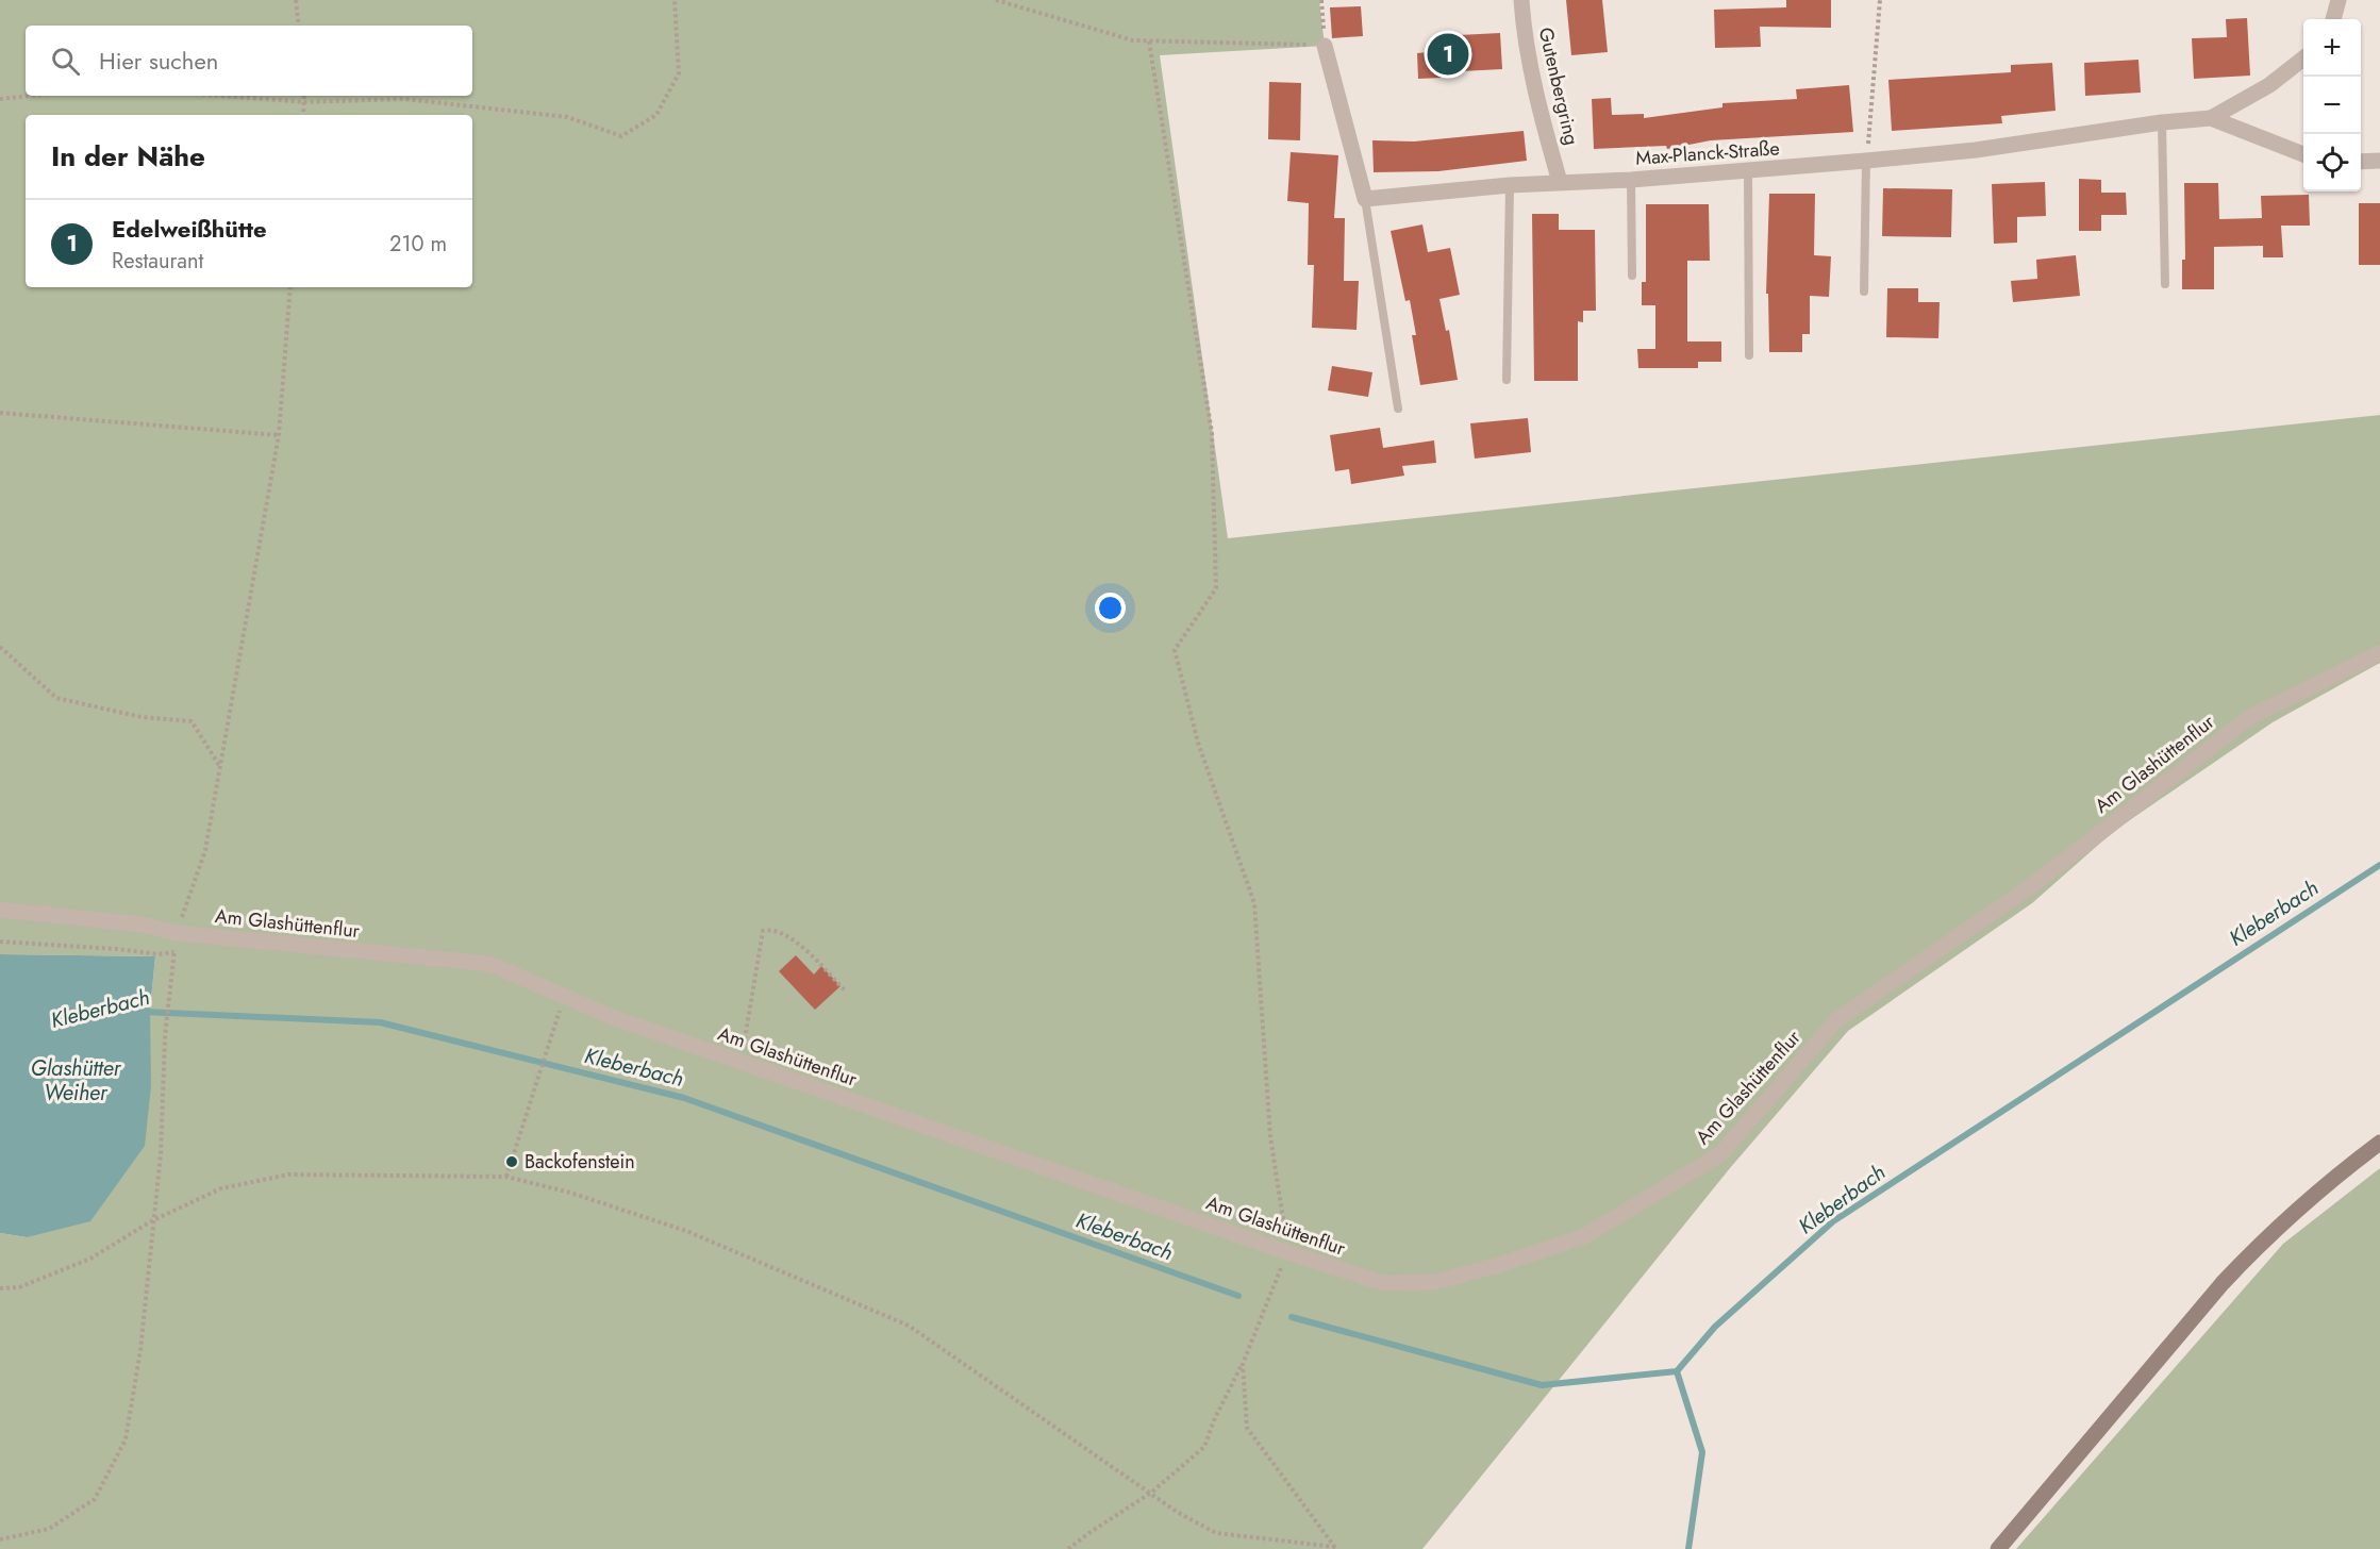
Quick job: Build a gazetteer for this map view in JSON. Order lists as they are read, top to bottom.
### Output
{
  "streets": {
    "street": ["Gutenbergring", "Max-Planck-Straße", "Am Glashüttenflur"]
  },
  "crossings": [
    ["Gutenbergring", "Max-Planck-Straße"]
  ],
  "water": ["Kleberbach", "Glashütter Weiher"],
  "places": ["Backofenstein"],
  "page": {
    "map_buttons": ["+", "−"],
    "search": "Hier suchen",
    "pins": "1",
    "heading": "In der Nähe",
    "list": [
      {
        "mark": "1",
        "name": "Edelweißhütte",
        "note": "Restaurant",
        "value": "210 m"
      }
    ]
  }
}
